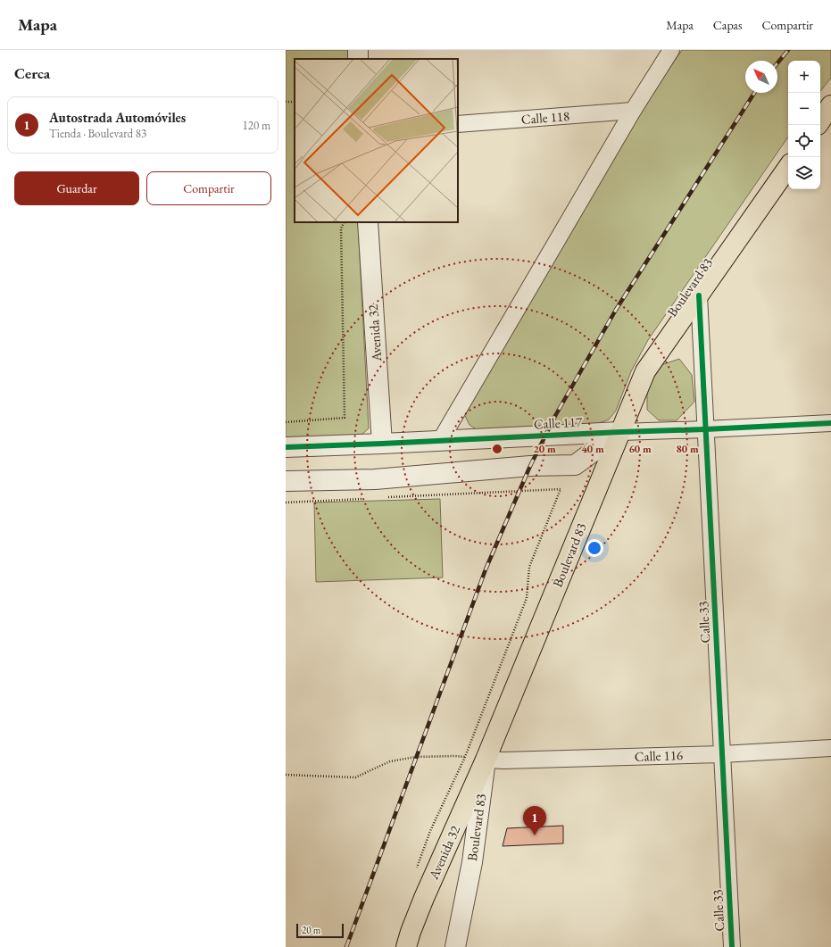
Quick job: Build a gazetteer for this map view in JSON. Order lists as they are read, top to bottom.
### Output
{
  "streets": {
    "highway": ["Boulevard 83", "Avenida 32"],
    "street": [
      "Calle 118",
      "Calle 117",
      "Calle 33",
      "Calle 116"
    ]
  },
  "crossings": [
    ["Boulevard 83", "Avenida 32"],
    ["Boulevard 83", "Calle 117"],
    ["Boulevard 83", "Calle 33"],
    ["Boulevard 83", "Calle 116"],
    ["Avenida 32", "Calle 117"],
    ["Avenida 32", "Calle 116"],
    ["Calle 117", "Calle 33"],
    ["Calle 33", "Calle 116"]
  ],
  "scale_bar": "20 m",
  "north": "top left",
  "page": {
    "header": "Mapa",
    "nav": ["Mapa", "Capas", "Compartir"],
    "heading": "Cerca",
    "map_buttons": ["+", "−"],
    "list": [
      {
        "mark": "1",
        "name": "Autostrada Automóviles",
        "note": "Tienda · Boulevard 83",
        "value": "120 m"
      }
    ],
    "buttons": ["Guardar", "Compartir"],
    "pins": "1",
    "scale": "20 m"
  },
  "rings": [
    "20 m",
    "40 m",
    "60 m",
    "80 m"
  ]
}
